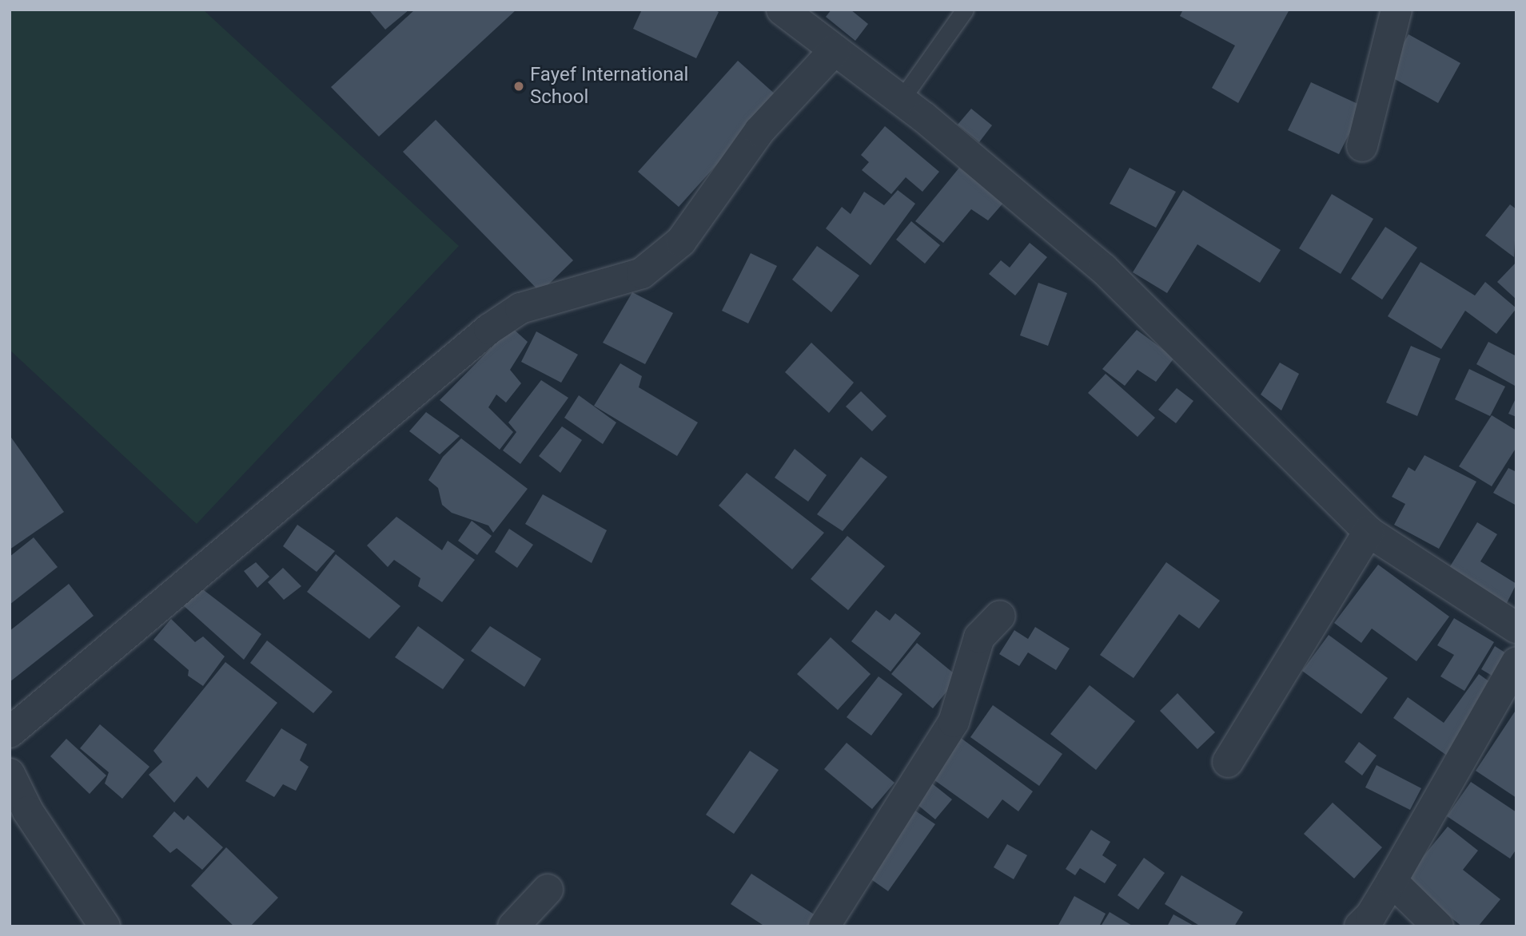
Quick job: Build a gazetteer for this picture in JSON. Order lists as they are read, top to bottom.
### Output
{
  "places": ["Fayef International School"]
}
